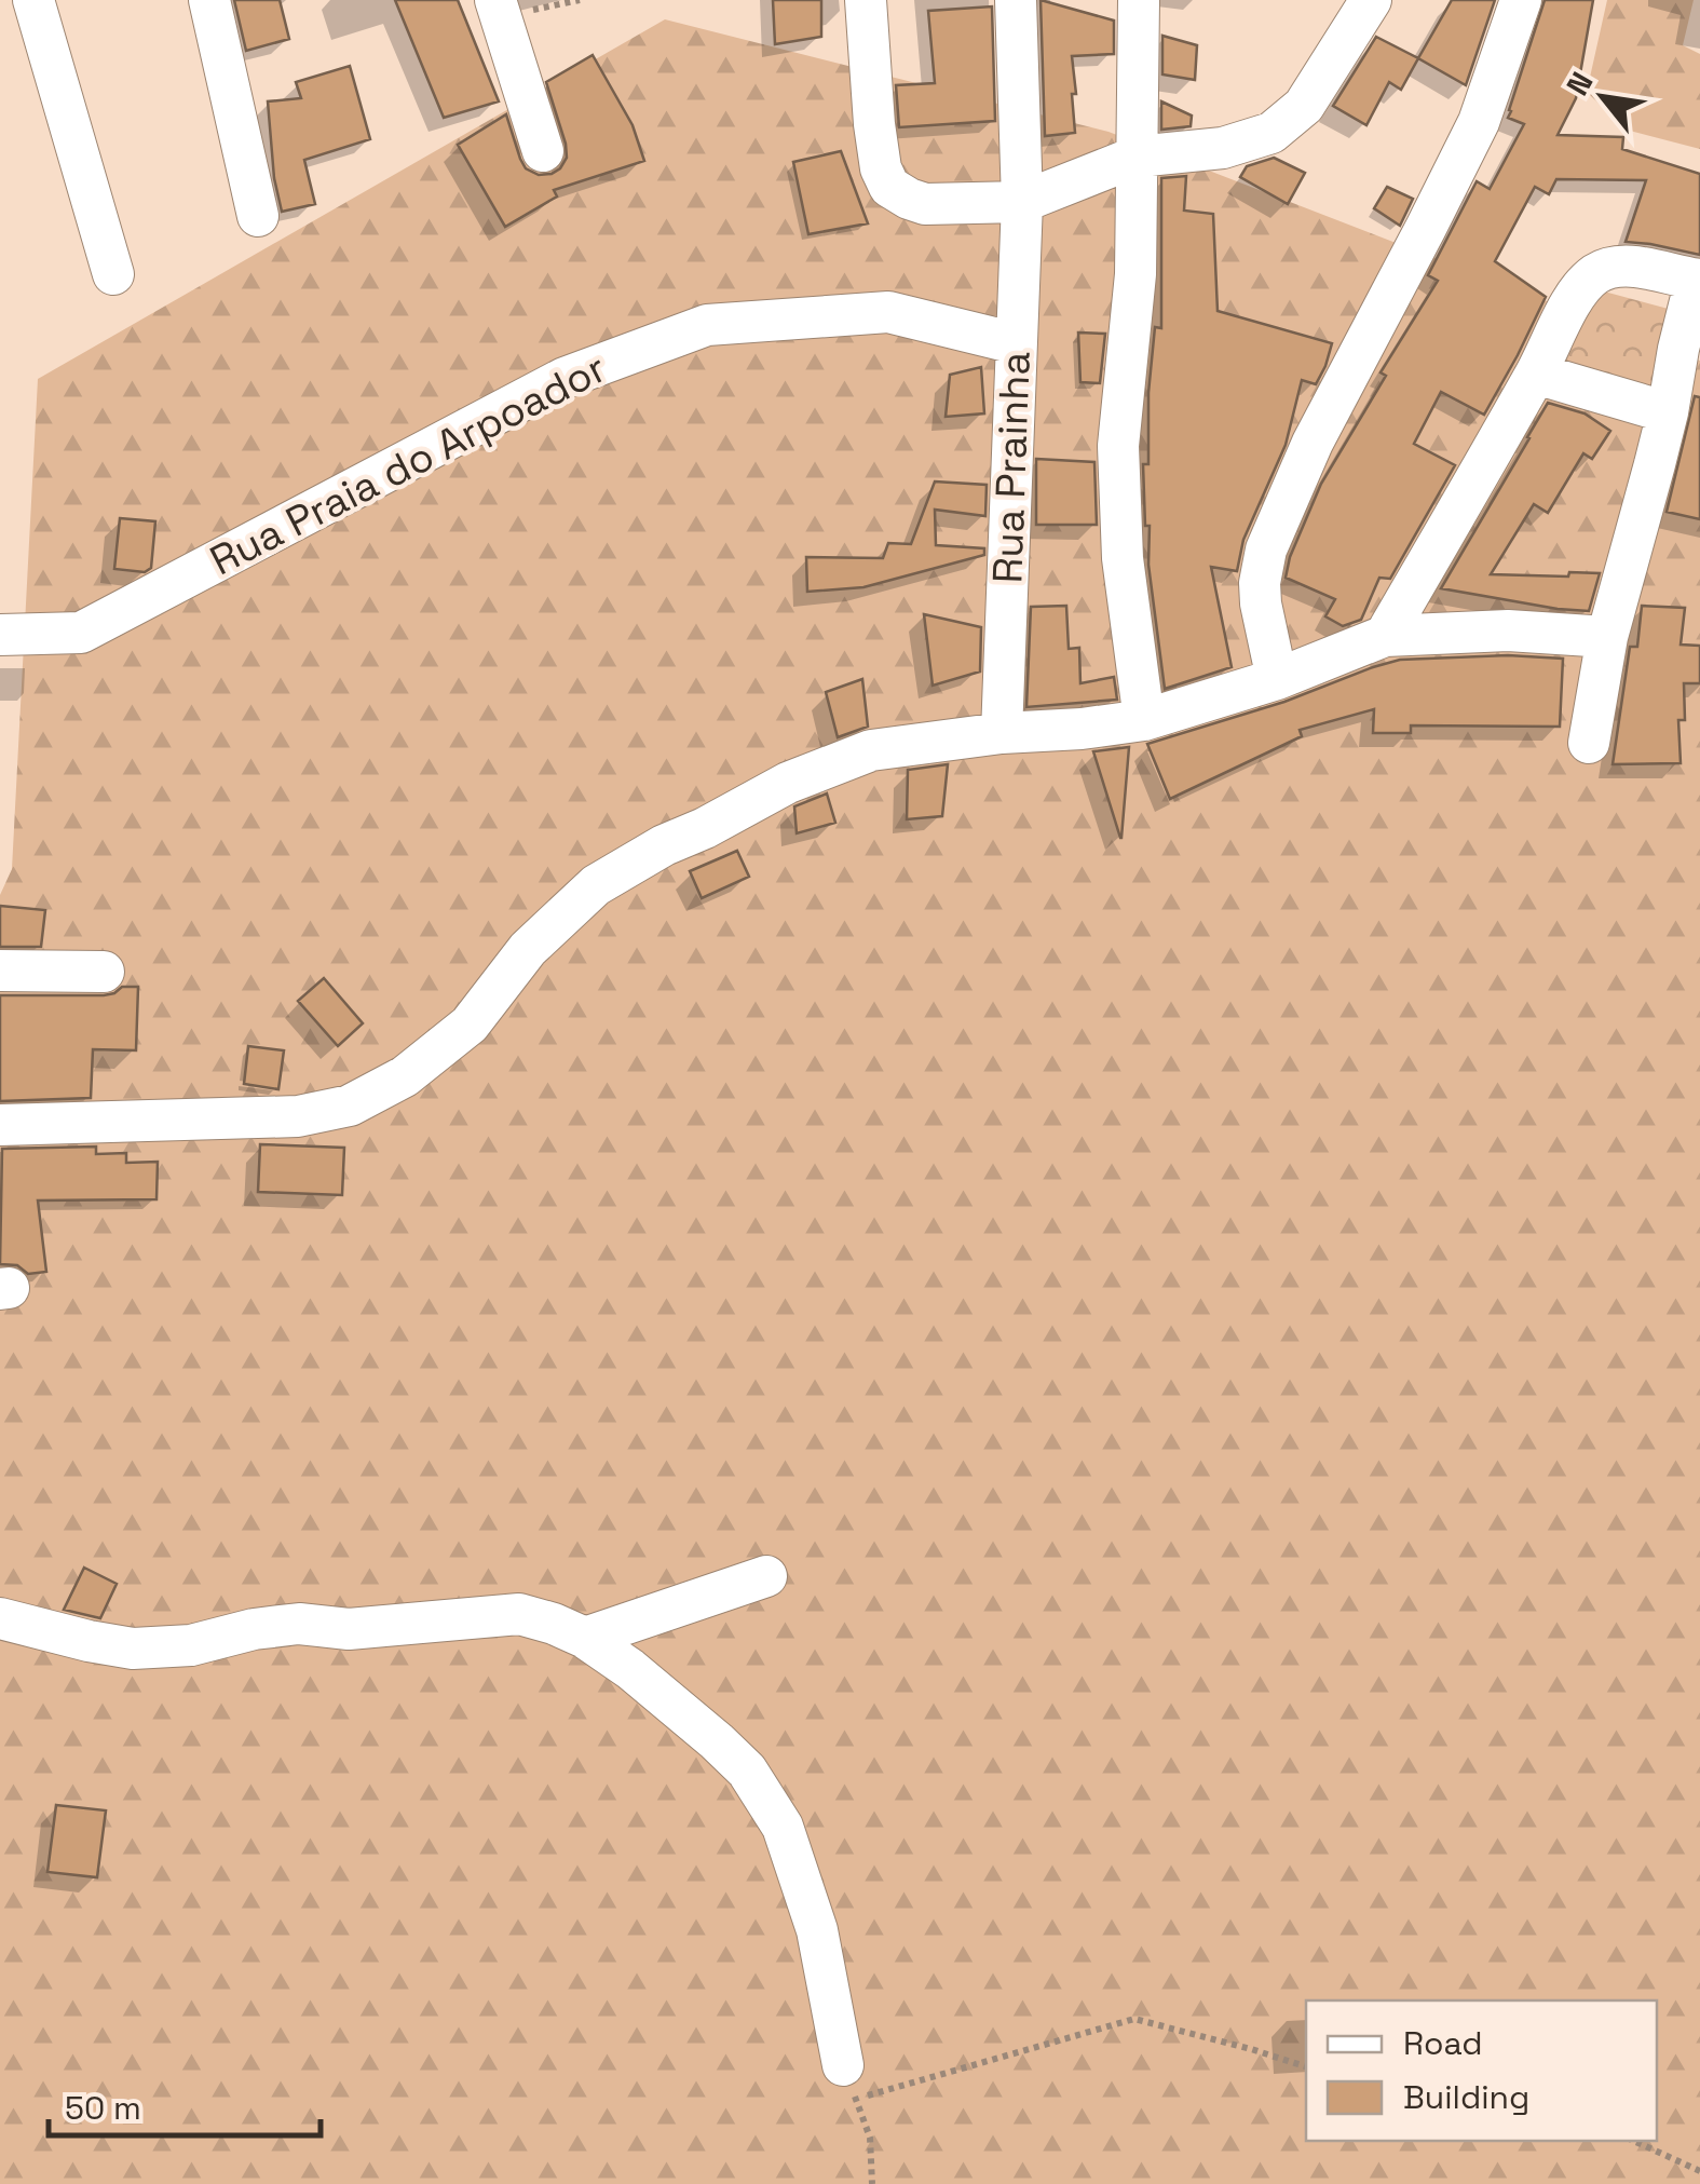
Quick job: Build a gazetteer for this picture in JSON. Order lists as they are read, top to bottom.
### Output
{
  "streets": {
    "street": ["Rua Praia do Arpoador", "Rua Prainha"]
  },
  "crossings": [
    ["Rua Praia do Arpoador", "Rua Prainha"]
  ],
  "legend": ["Road", "Building"],
  "scale_bar": "50 m",
  "north": "top left"
}
